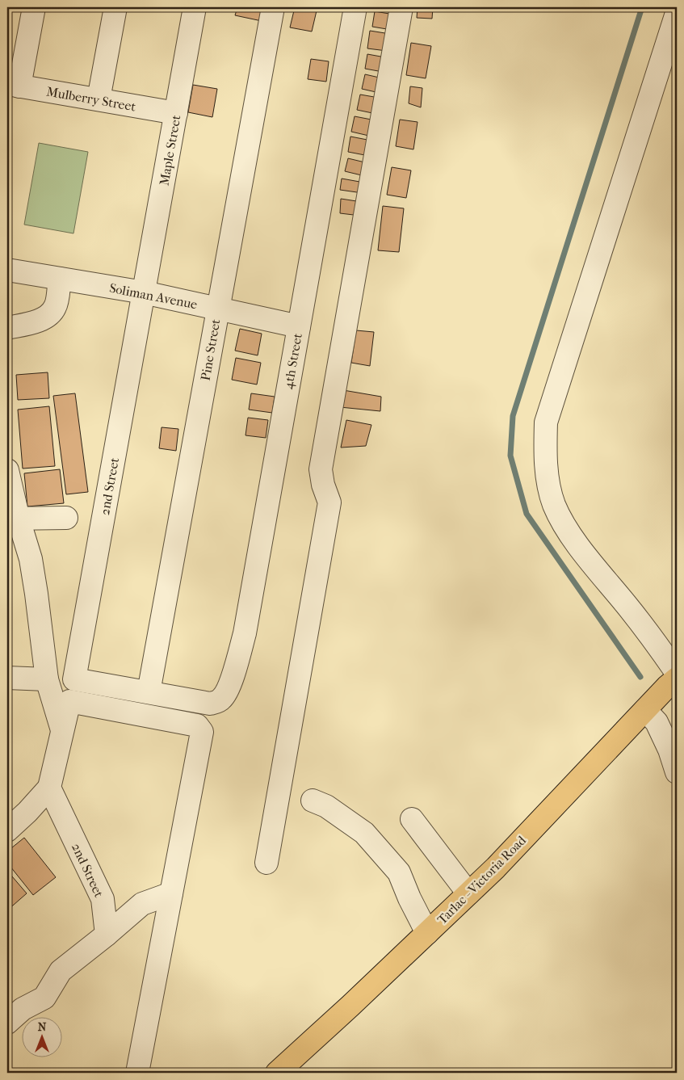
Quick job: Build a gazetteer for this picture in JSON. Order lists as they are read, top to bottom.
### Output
{
  "streets": {
    "main road": ["Tarlac - Victoria Road"],
    "street": [
      "Mulberry Street",
      "Maple Street",
      "Soliman Avenue",
      "Pine Street",
      "4th Street",
      "2nd Street"
    ]
  },
  "crossings": [
    ["Mulberry Street", "Maple Street"],
    ["Maple Street", "Soliman Avenue"],
    ["Maple Street", "2nd Street"],
    ["Soliman Avenue", "Pine Street"],
    ["Soliman Avenue", "4th Street"],
    ["Soliman Avenue", "2nd Street"],
    ["Pine Street", "4th Street"],
    ["Pine Street", "2nd Street"],
    ["4th Street", "2nd Street"]
  ],
  "north": "top"
}
